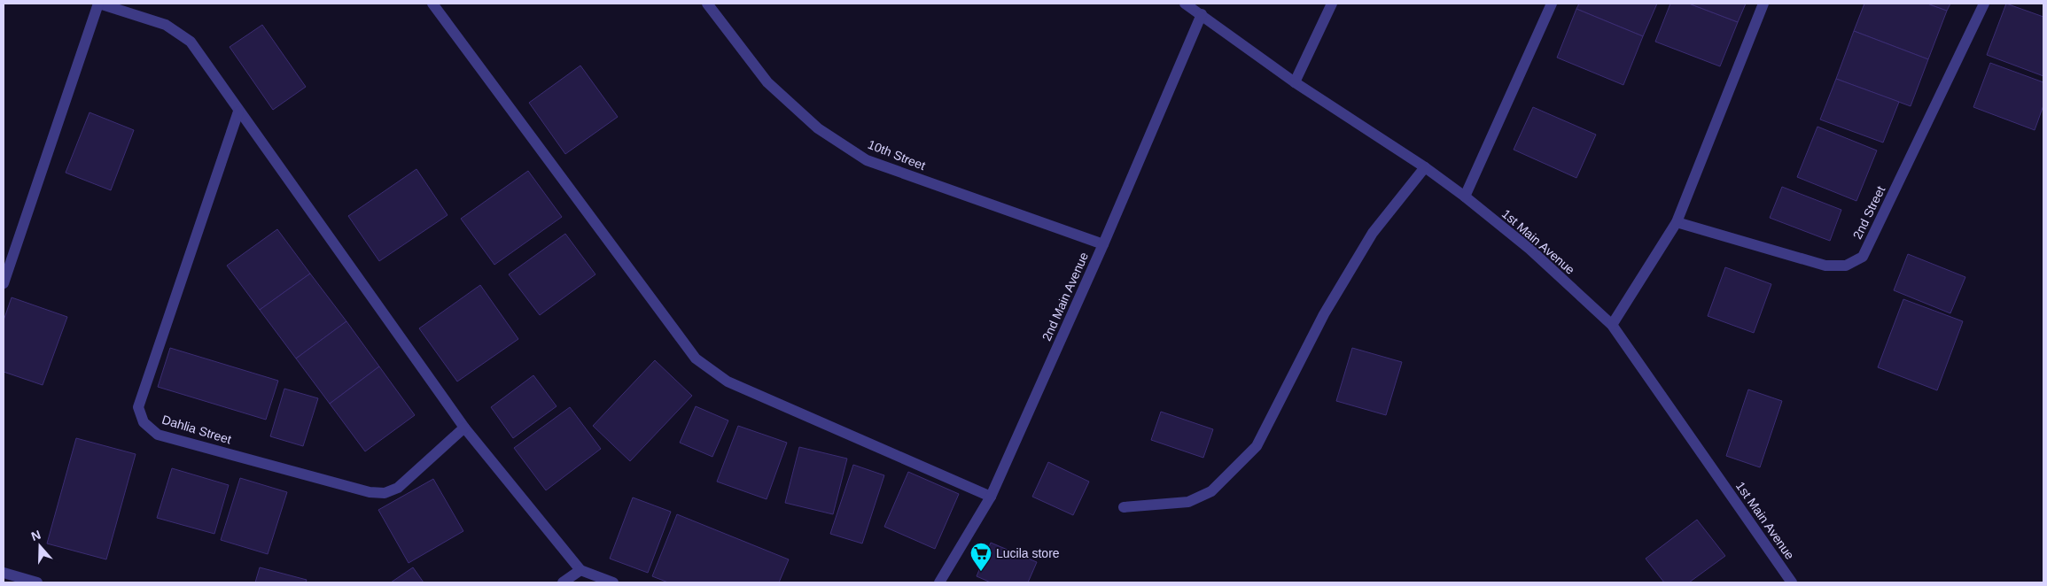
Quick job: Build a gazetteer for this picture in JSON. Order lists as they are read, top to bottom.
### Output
{
  "streets": {
    "street": [
      "10th Street",
      "2nd Street",
      "1st Main Avenue",
      "2nd Main Avenue",
      "Dahlia Street"
    ]
  },
  "crossings": [
    ["10th Street", "2nd Main Avenue"],
    ["1st Main Avenue", "2nd Main Avenue"]
  ],
  "places": {
    "supermarket": ["Lucila store"]
  },
  "north": "top"
}
